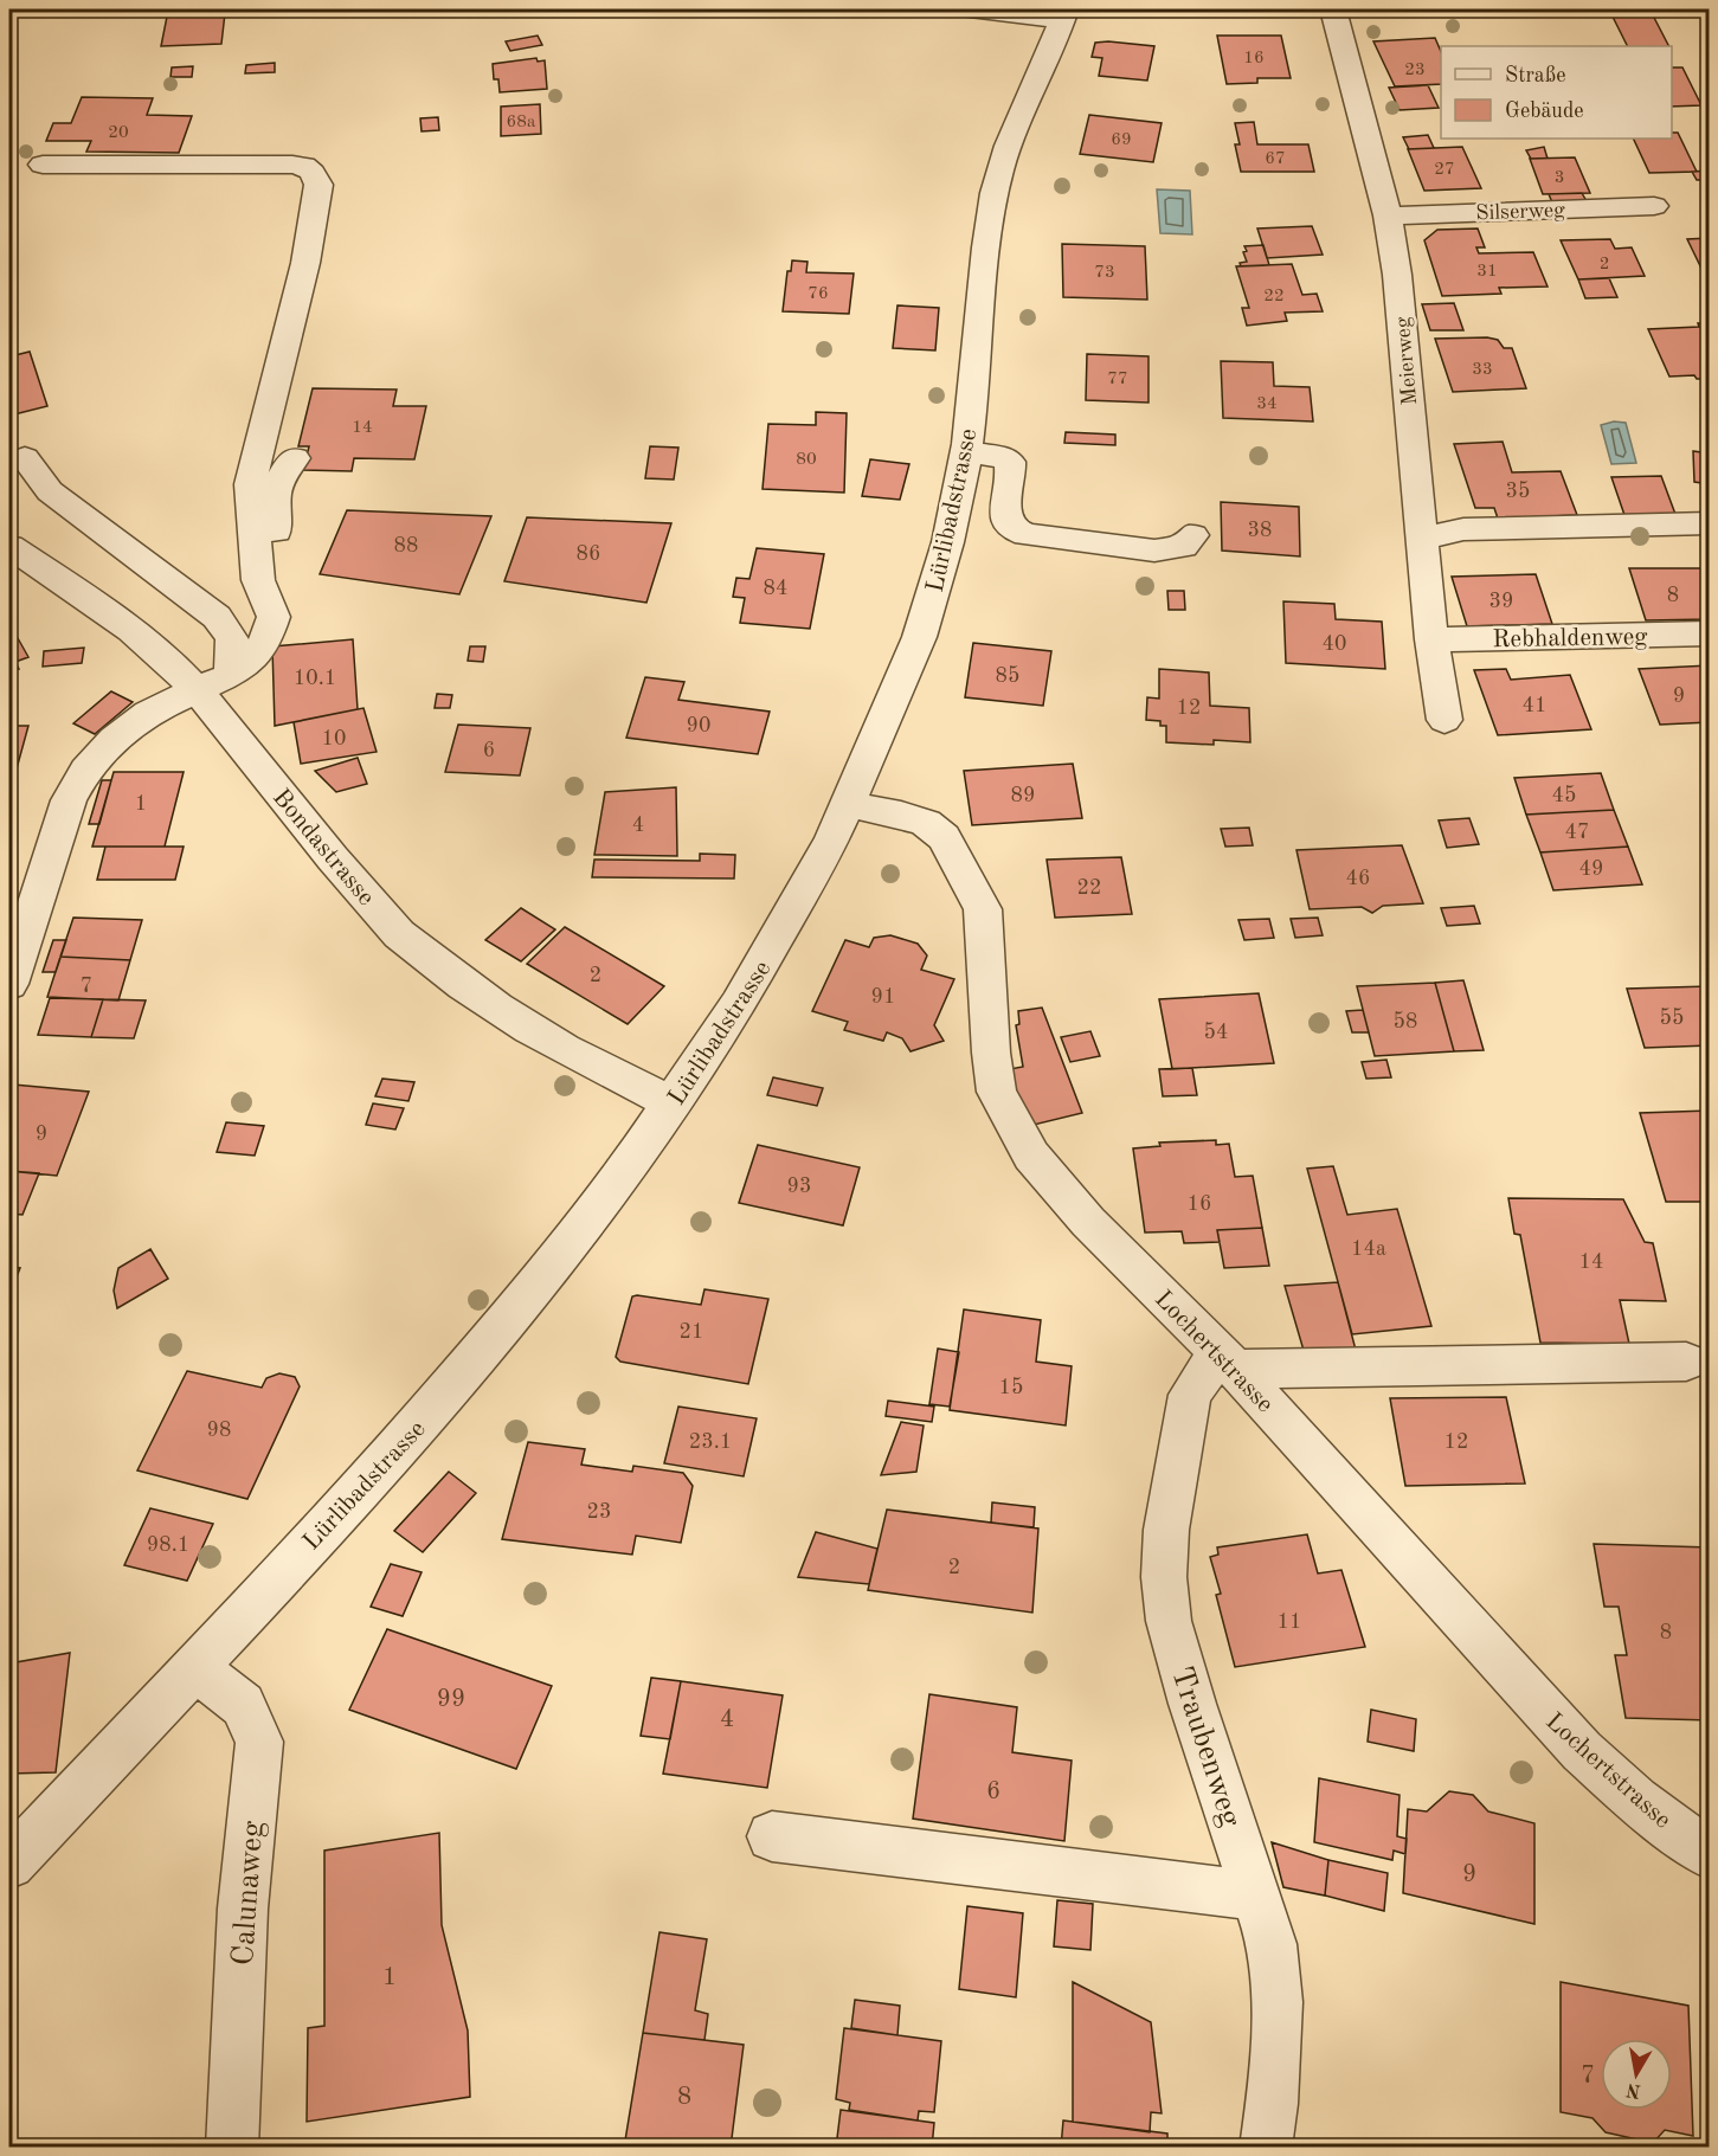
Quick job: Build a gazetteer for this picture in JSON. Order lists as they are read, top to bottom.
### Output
{
  "streets": {
    "street": [
      "Silserweg",
      "Meierweg",
      "Lürlibadstrasse",
      "Rebhaldenweg",
      "Bondastrasse",
      "Lochertstrasse",
      "Traubenweg",
      "Calunaweg"
    ]
  },
  "crossings": [
    ["Silserweg", "Meierweg"],
    ["Meierweg", "Rebhaldenweg"],
    ["Lürlibadstrasse", "Bondastrasse"],
    ["Lürlibadstrasse", "Lochertstrasse"],
    ["Lürlibadstrasse", "Calunaweg"],
    ["Lochertstrasse", "Traubenweg"]
  ],
  "house_numbers": [
    "16",
    "23",
    "68a",
    "20",
    "69",
    "67",
    "27",
    "3",
    "2",
    "31",
    "73",
    "76",
    "22",
    "33",
    "77",
    "34",
    "14",
    "80",
    "35",
    "38",
    "88",
    "86",
    "84",
    "8",
    "39",
    "40",
    "85",
    "10.1",
    "9",
    "41",
    "12",
    "90",
    "10",
    "6",
    "89",
    "45",
    "1",
    "4",
    "47",
    "49",
    "46",
    "22",
    "2",
    "7",
    "91",
    "55",
    "58",
    "54",
    "9",
    "93",
    "16",
    "14a",
    "14",
    "21",
    "15",
    "98",
    "23.1",
    "12",
    "23",
    "98.1",
    "2",
    "11",
    "8",
    "99",
    "4",
    "6",
    "9",
    "1",
    "7",
    "8"
  ],
  "legend": ["Straße", "Gebäude"],
  "north": "bottom"
}
